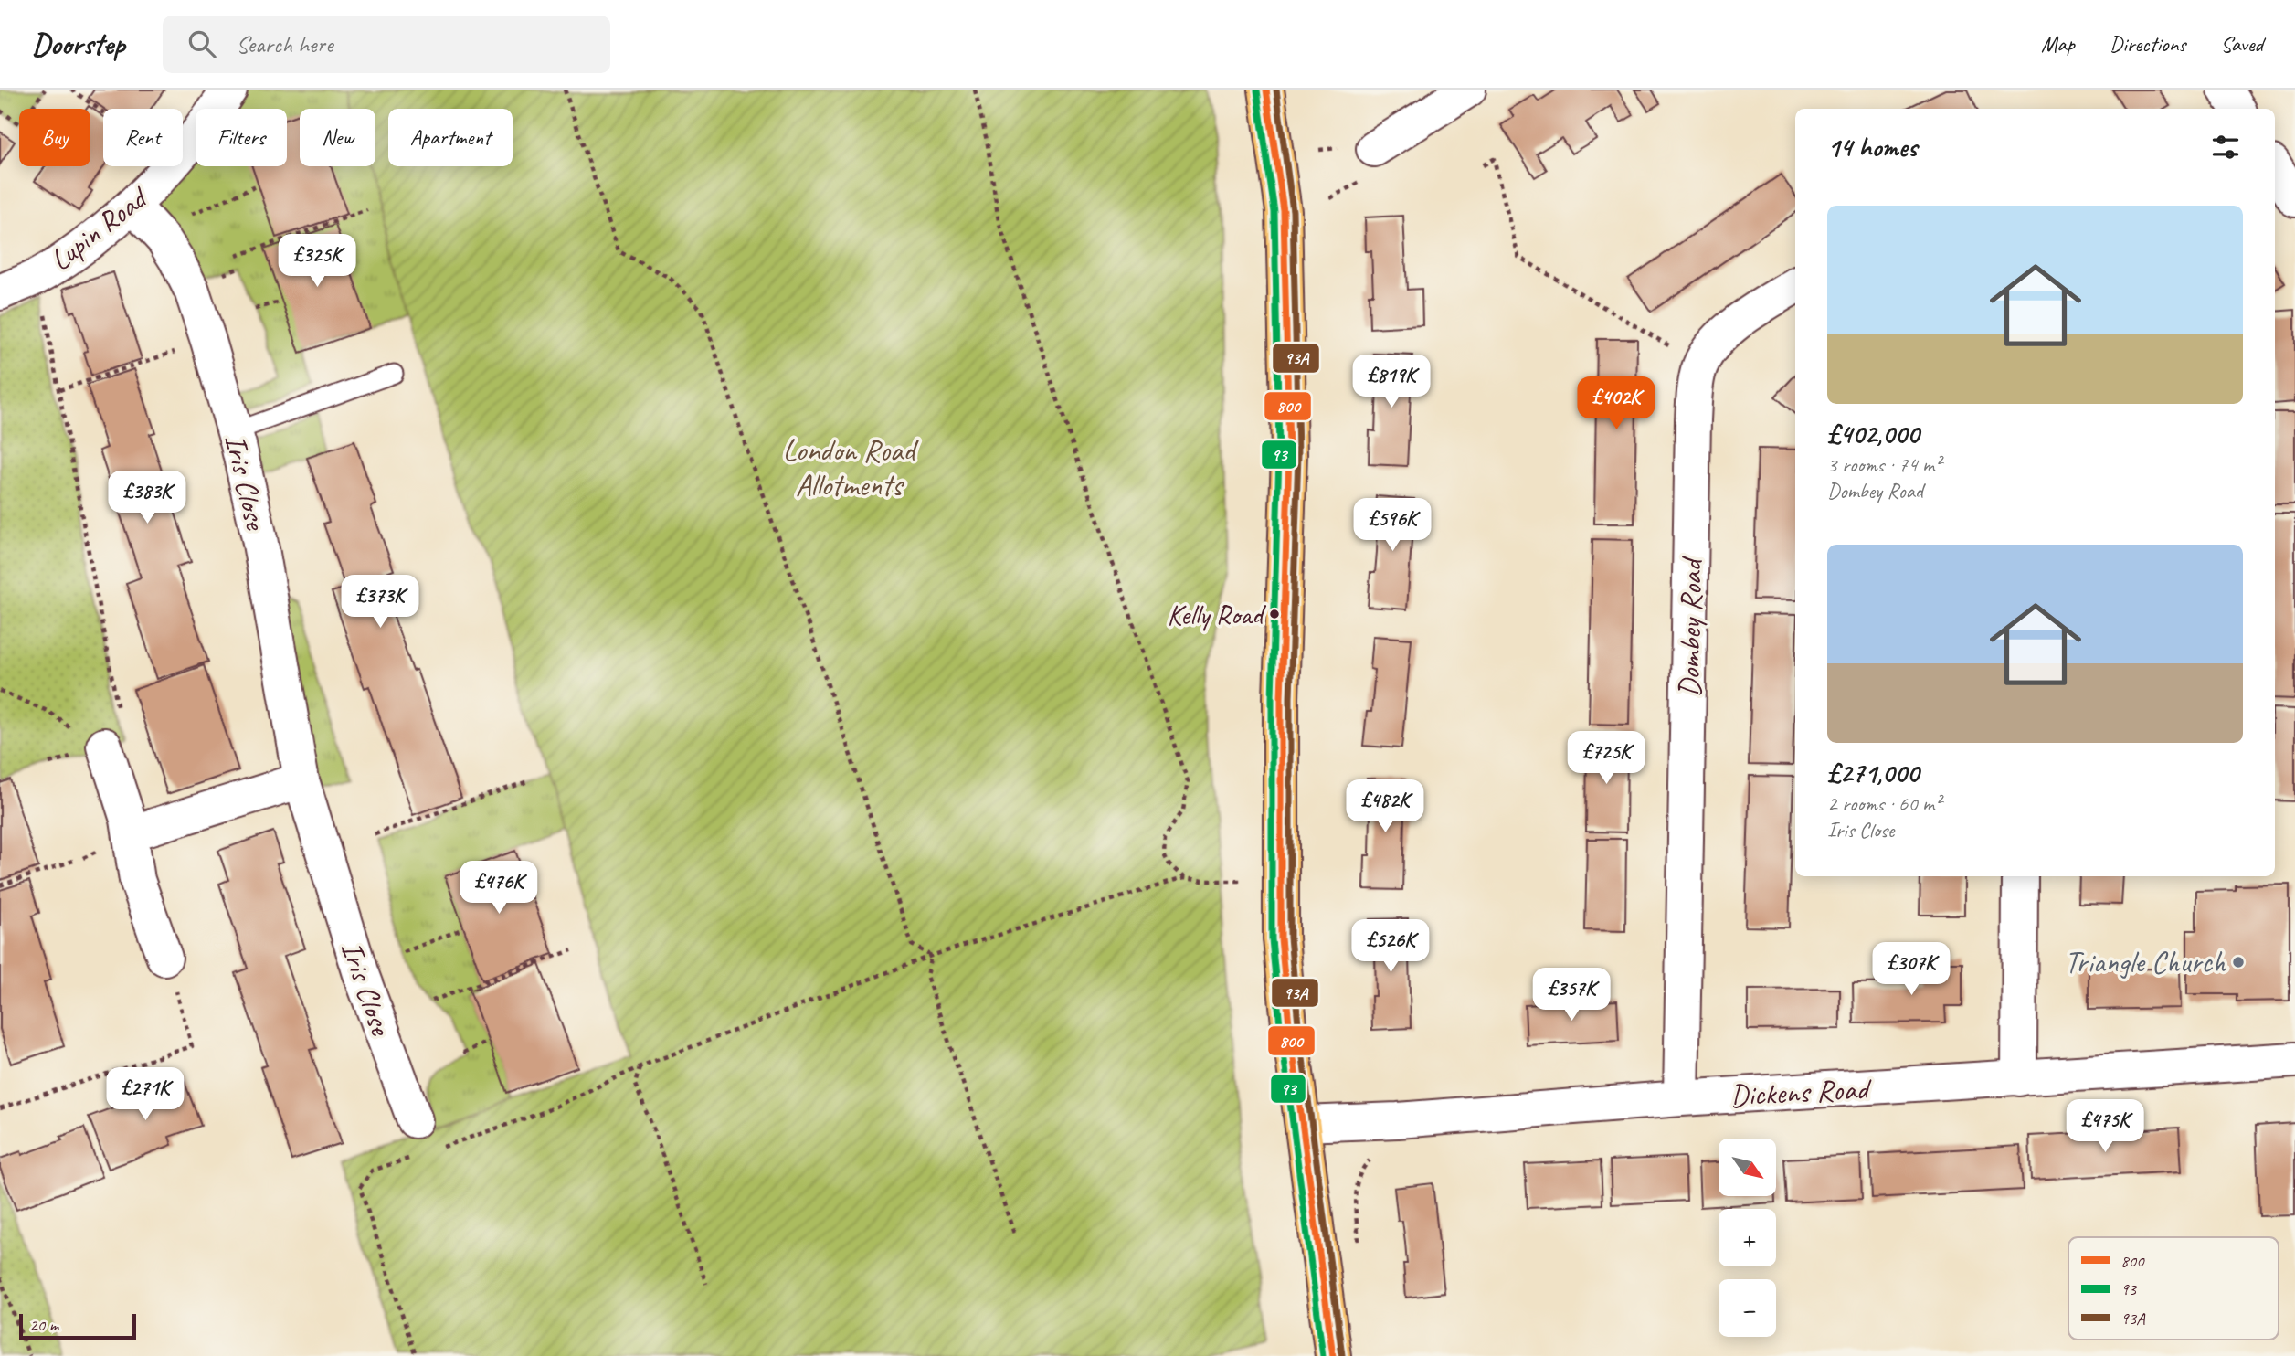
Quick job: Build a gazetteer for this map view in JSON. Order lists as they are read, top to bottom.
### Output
{
  "streets": {
    "street": [
      "Lupin Road",
      "Iris Close",
      "Dombey Road",
      "Dickens Road"
    ]
  },
  "crossings": [
    ["Lupin Road", "Iris Close"],
    ["Dombey Road", "Dickens Road"]
  ],
  "parks": ["London Road Allotments"],
  "places": ["Kelly Road", "Triangle Church"],
  "lines": ["transit line 800", "transit line 93A", "transit line 93"],
  "legend": ["800", "93", "93A"],
  "scale_bar": "20 m",
  "north": "bottom right",
  "page": {
    "header": "Doorstep",
    "search": "Search here",
    "nav": ["Map", "Directions", "Saved"],
    "chip": [
      "Buy",
      "Rent",
      "Filters",
      "New",
      "Apartment"
    ],
    "heading": "14 homes",
    "list": [
      {
        "name": "£402,000",
        "note": "3 rooms · 74 m² · Dombey Road"
      },
      {
        "name": "£271,000",
        "note": "2 rooms · 60 m² · Iris Close"
      }
    ],
    "price": [
      "£325K",
      "£819K",
      "£402K",
      "£383K",
      "£596K",
      "£373K",
      "£725K",
      "£482K",
      "£476K",
      "£526K",
      "£307K",
      "£357K",
      "£271K",
      "£475K"
    ],
    "map_buttons": ["+", "−"],
    "scale": "20 m"
  }
}
